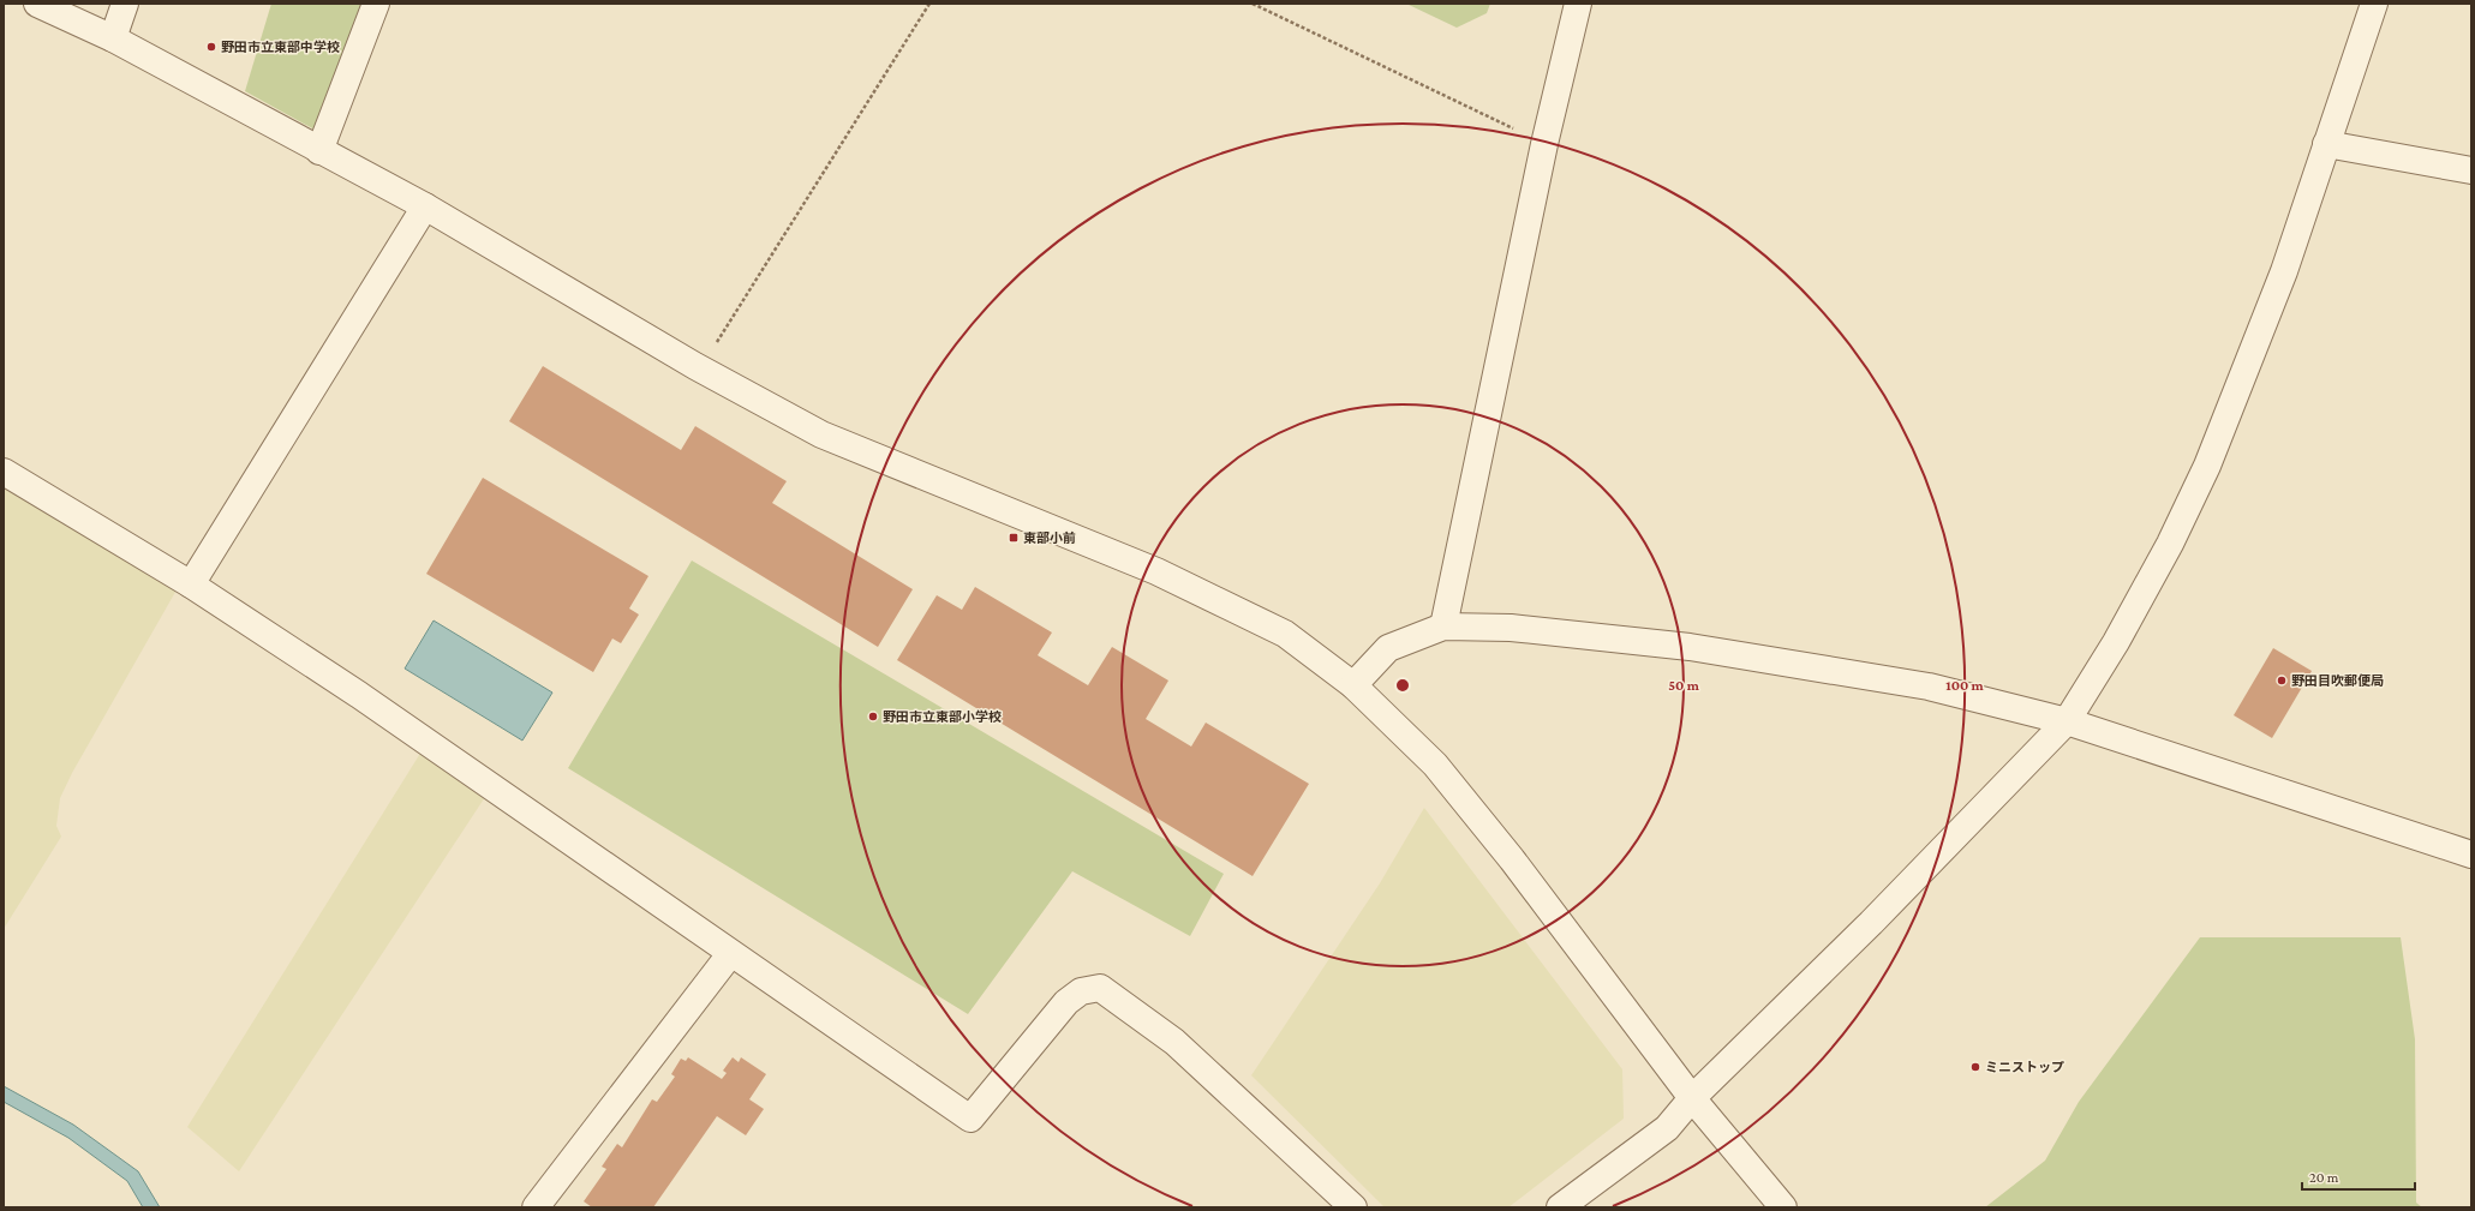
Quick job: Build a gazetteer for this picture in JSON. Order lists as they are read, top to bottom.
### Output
{
  "places": {
    "other": [
      "野田市立東部中学校",
      "野田目吹郵便局",
      "野田市立東部小学校",
      "ミニストップ"
    ],
    "transit": ["東部小前"]
  },
  "scale_bar": "20 m",
  "rings": ["50 m", "100 m"]
}
